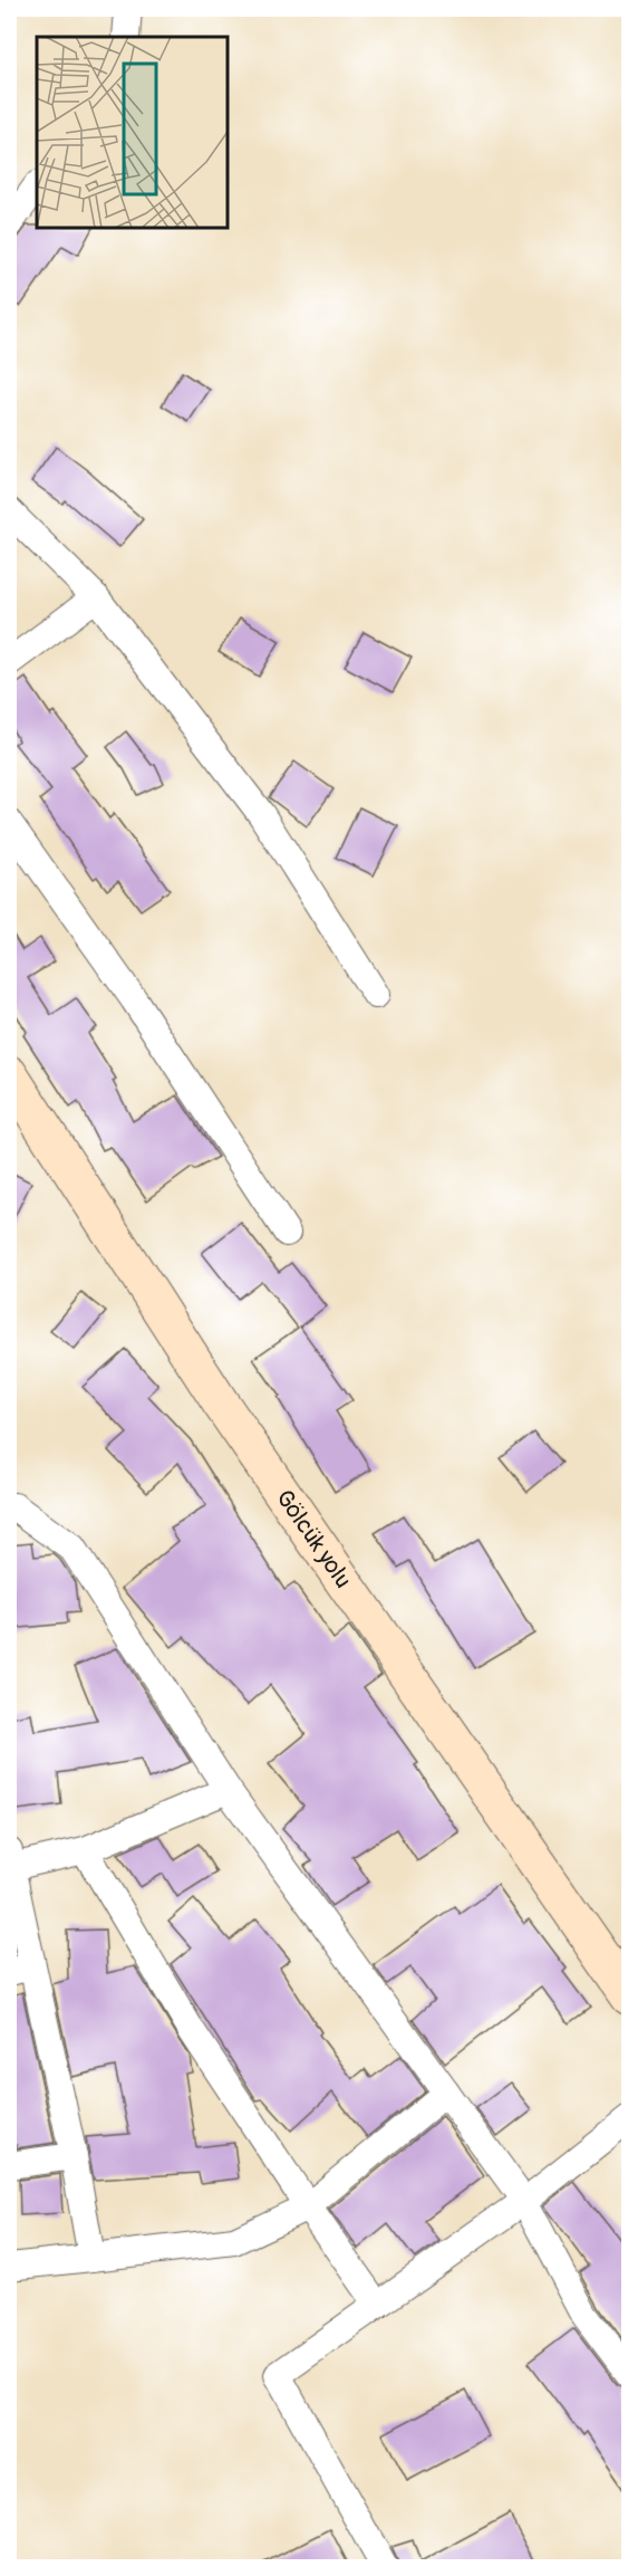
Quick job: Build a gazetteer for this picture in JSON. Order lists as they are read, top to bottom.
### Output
{
  "streets": {
    "main road": ["Gölcük yolu"]
  }
}
